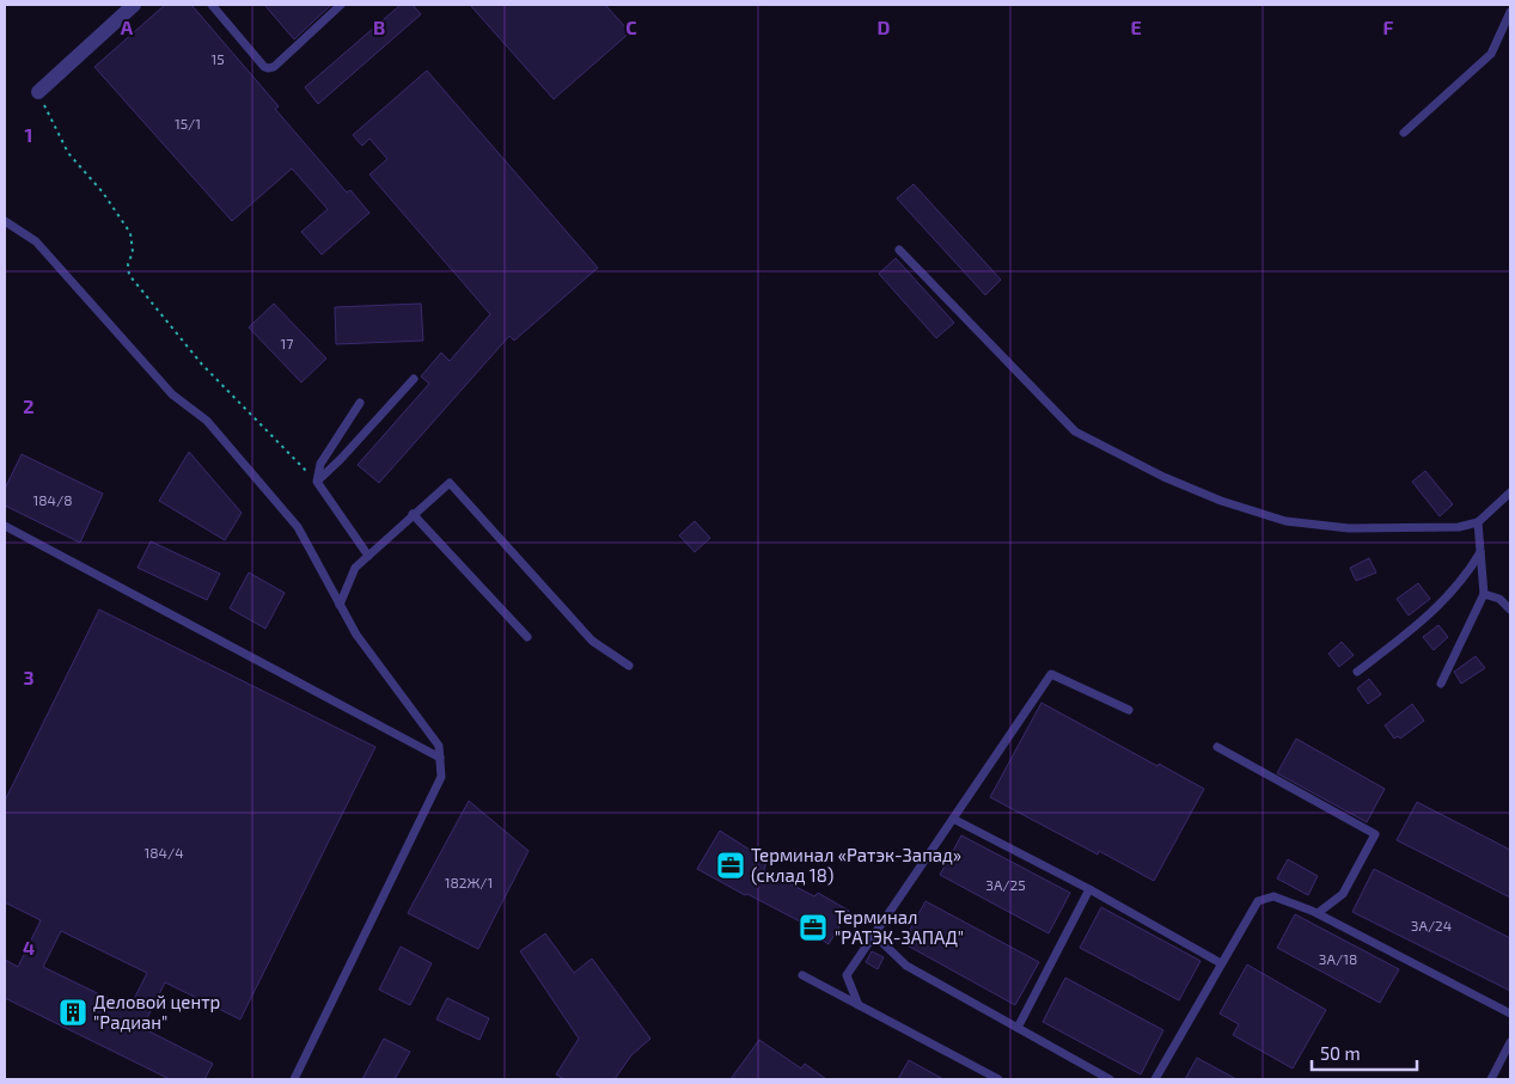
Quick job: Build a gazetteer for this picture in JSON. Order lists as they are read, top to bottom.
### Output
{
  "places": {
    "office": ["Терминал «Ратэк-Запад» (склад 18)", "Терминал \"РАТЭК-ЗАПАД\""],
    "building": ["Деловой центр \"Радиан\""]
  },
  "house_numbers": [
    "15",
    "15/1",
    "17",
    "184/8",
    "184/4",
    "182Ж/1",
    "3А/25",
    "3А/24",
    "3А/18"
  ],
  "scale_bar": "50 m",
  "grid": {
    "columns": [
      "A",
      "B",
      "C",
      "D",
      "E",
      "F"
    ],
    "rows": [
      "1",
      "2",
      "3",
      "4"
    ]
  }
}
